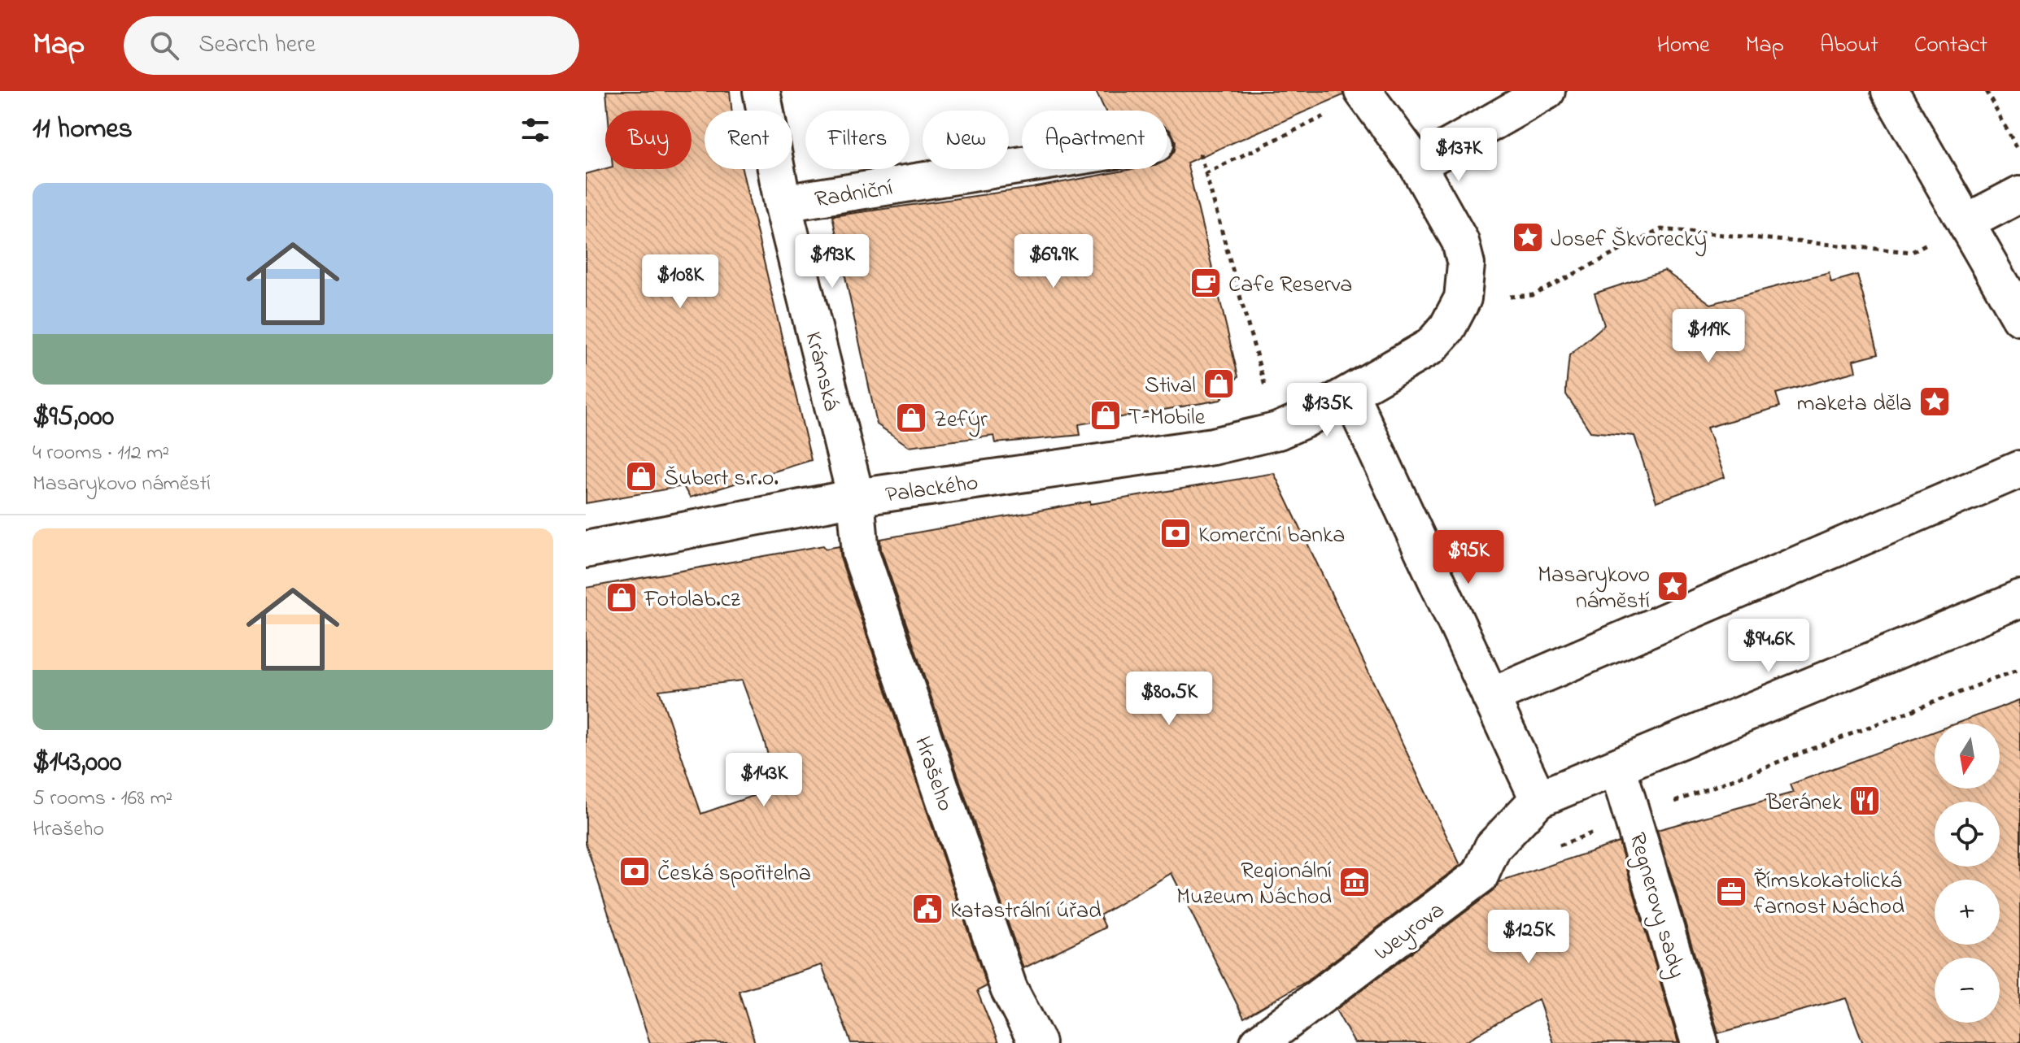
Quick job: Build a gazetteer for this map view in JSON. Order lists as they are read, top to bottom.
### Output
{
  "streets": {
    "street": [
      "Radniční",
      "Krámská",
      "Palackého",
      "Hrašeho",
      "Regnerovy sady",
      "Weyrova"
    ]
  },
  "crossings": [
    ["Radniční", "Krámská"],
    ["Krámská", "Palackého"],
    ["Krámská", "Hrašeho"],
    ["Palackého", "Hrašeho"]
  ],
  "places": {
    "place": ["Josef Škvorecký", "maketa děla", "Masarykovo náměstí"],
    "cafe": ["Cafe Reserva"],
    "shop": [
      "Stival",
      "T-Mobile",
      "Zefýr",
      "Šubert s.r.o.",
      "Fotolab.cz"
    ],
    "bank": ["Komerční banka", "Česká spořitelna"],
    "restaurant": ["Beránek"],
    "museum": ["Regionální Muzeum Náchod"],
    "office": ["Římskokatolická farnost Náchod"],
    "public building": ["Katastrální úřad"]
  },
  "north": "bottom",
  "page": {
    "header": "Map",
    "search": "Search here",
    "nav": [
      "Home",
      "Map",
      "About",
      "Contact"
    ],
    "heading": "11 homes",
    "chip": [
      "Buy",
      "Rent",
      "Filters",
      "New",
      "Apartment"
    ],
    "price": [
      "$137K",
      "$193K",
      "$69.9K",
      "$108K",
      "$119K",
      "$135K",
      "$95K",
      "$94.6K",
      "$80.5K",
      "$143K",
      "$125K"
    ],
    "list": [
      {
        "name": "$95,000",
        "note": "4 rooms · 112 m² · Masarykovo náměstí"
      },
      {
        "name": "$143,000",
        "note": "5 rooms · 168 m² · Hrašeho"
      }
    ],
    "map_buttons": ["+", "−"]
  }
}
